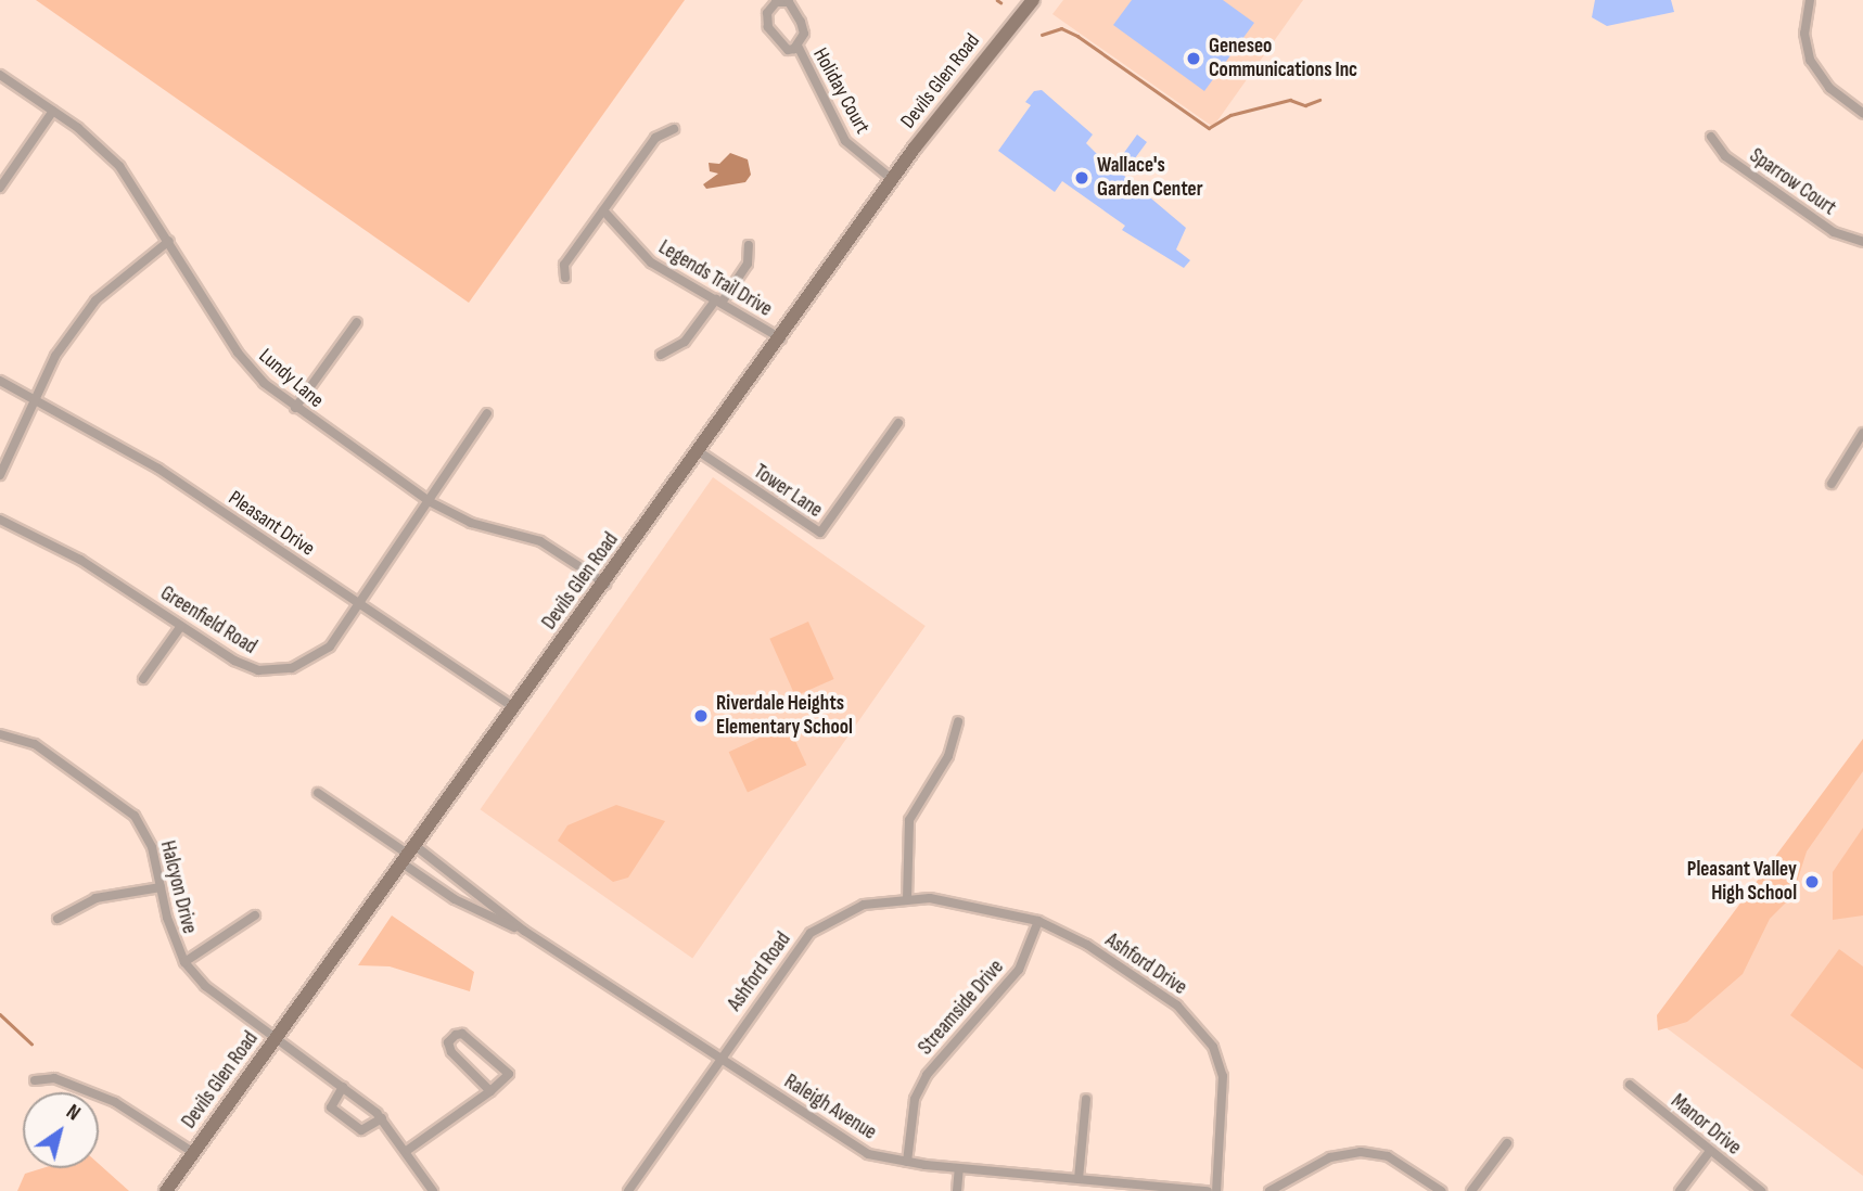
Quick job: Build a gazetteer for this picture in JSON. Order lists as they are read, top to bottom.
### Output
{
  "streets": {
    "main road": ["Devils Glen Road"],
    "street": [
      "Holiday Court",
      "Sparrow Court",
      "Legends Trail Drive",
      "Lundy Lane",
      "Tower Lane",
      "Pleasant Drive",
      "Greenfield Road",
      "Halcyon Drive",
      "Ashford Drive",
      "Ashford Road",
      "Streamside Drive",
      "Raleigh Avenue",
      "Manor Drive"
    ]
  },
  "crossings": [
    ["Devils Glen Road", "Holiday Court"],
    ["Devils Glen Road", "Legends Trail Drive"],
    ["Devils Glen Road", "Lundy Lane"],
    ["Devils Glen Road", "Tower Lane"],
    ["Devils Glen Road", "Pleasant Drive"],
    ["Devils Glen Road", "Halcyon Drive"],
    ["Devils Glen Road", "Raleigh Avenue"],
    ["Lundy Lane", "Greenfield Road"],
    ["Pleasant Drive", "Greenfield Road"],
    ["Ashford Drive", "Ashford Road"],
    ["Ashford Drive", "Streamside Drive"],
    ["Ashford Road", "Streamside Drive"],
    ["Ashford Road", "Raleigh Avenue"],
    ["Streamside Drive", "Raleigh Avenue"]
  ],
  "places": [
    "Geneseo Communications Inc",
    "Wallace's Garden Center",
    "Riverdale Heights Elementary School",
    "Pleasant Valley High School"
  ],
  "north": "top right"
}
